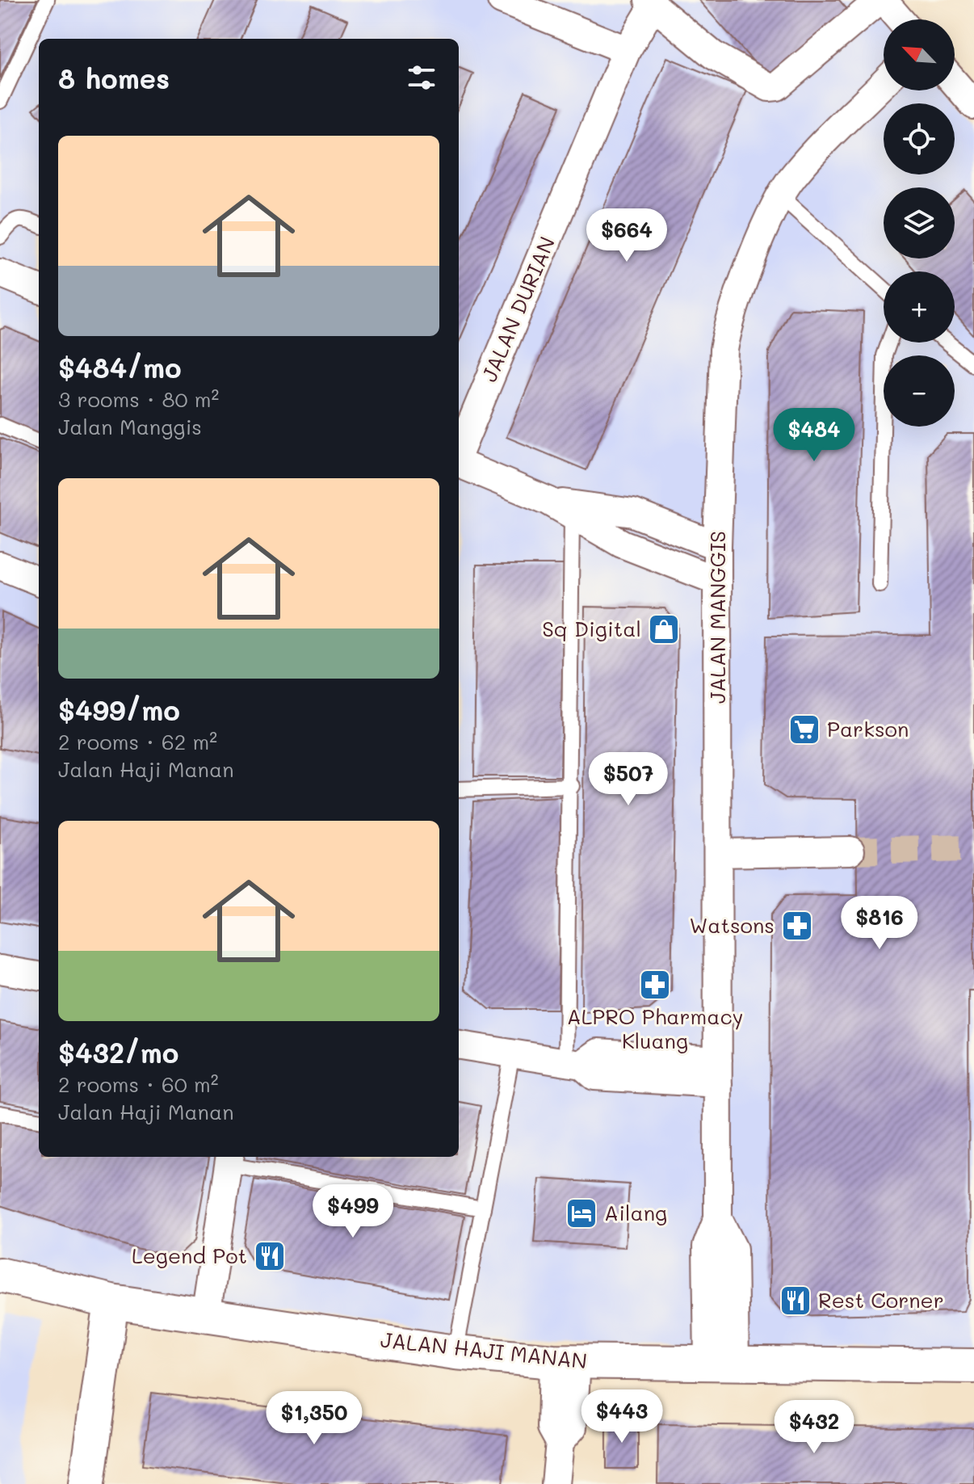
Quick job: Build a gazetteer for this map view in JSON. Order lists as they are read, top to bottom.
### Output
{
  "streets": {
    "street": ["JALAN DURIAN", "JALAN MANGGIS", "JALAN HAJI MANAN"]
  },
  "crossings": [
    ["JALAN DURIAN", "JALAN MANGGIS"],
    ["JALAN MANGGIS", "JALAN HAJI MANAN"]
  ],
  "places": {
    "shop": ["Sq Digital"],
    "supermarket": ["Parkson"],
    "pharmacy": ["Watsons", "ALPRO Pharmacy Kluang"],
    "hotel": ["Ailang"],
    "restaurant": ["Legend Pot", "Rest Corner"]
  },
  "north": "top left",
  "page": {
    "map_buttons": ["+", "−"],
    "heading": "8 homes",
    "list": [
      {
        "name": "$484/mo",
        "note": "3 rooms · 80 m² · Jalan Manggis"
      },
      {
        "name": "$499/mo",
        "note": "2 rooms · 62 m² · Jalan Haji Manan"
      },
      {
        "name": "$432/mo",
        "note": "2 rooms · 60 m² · Jalan Haji Manan"
      }
    ],
    "price": [
      "$664",
      "$484",
      "$507",
      "$816",
      "$499",
      "$443",
      "$1,350",
      "$432"
    ]
  }
}
